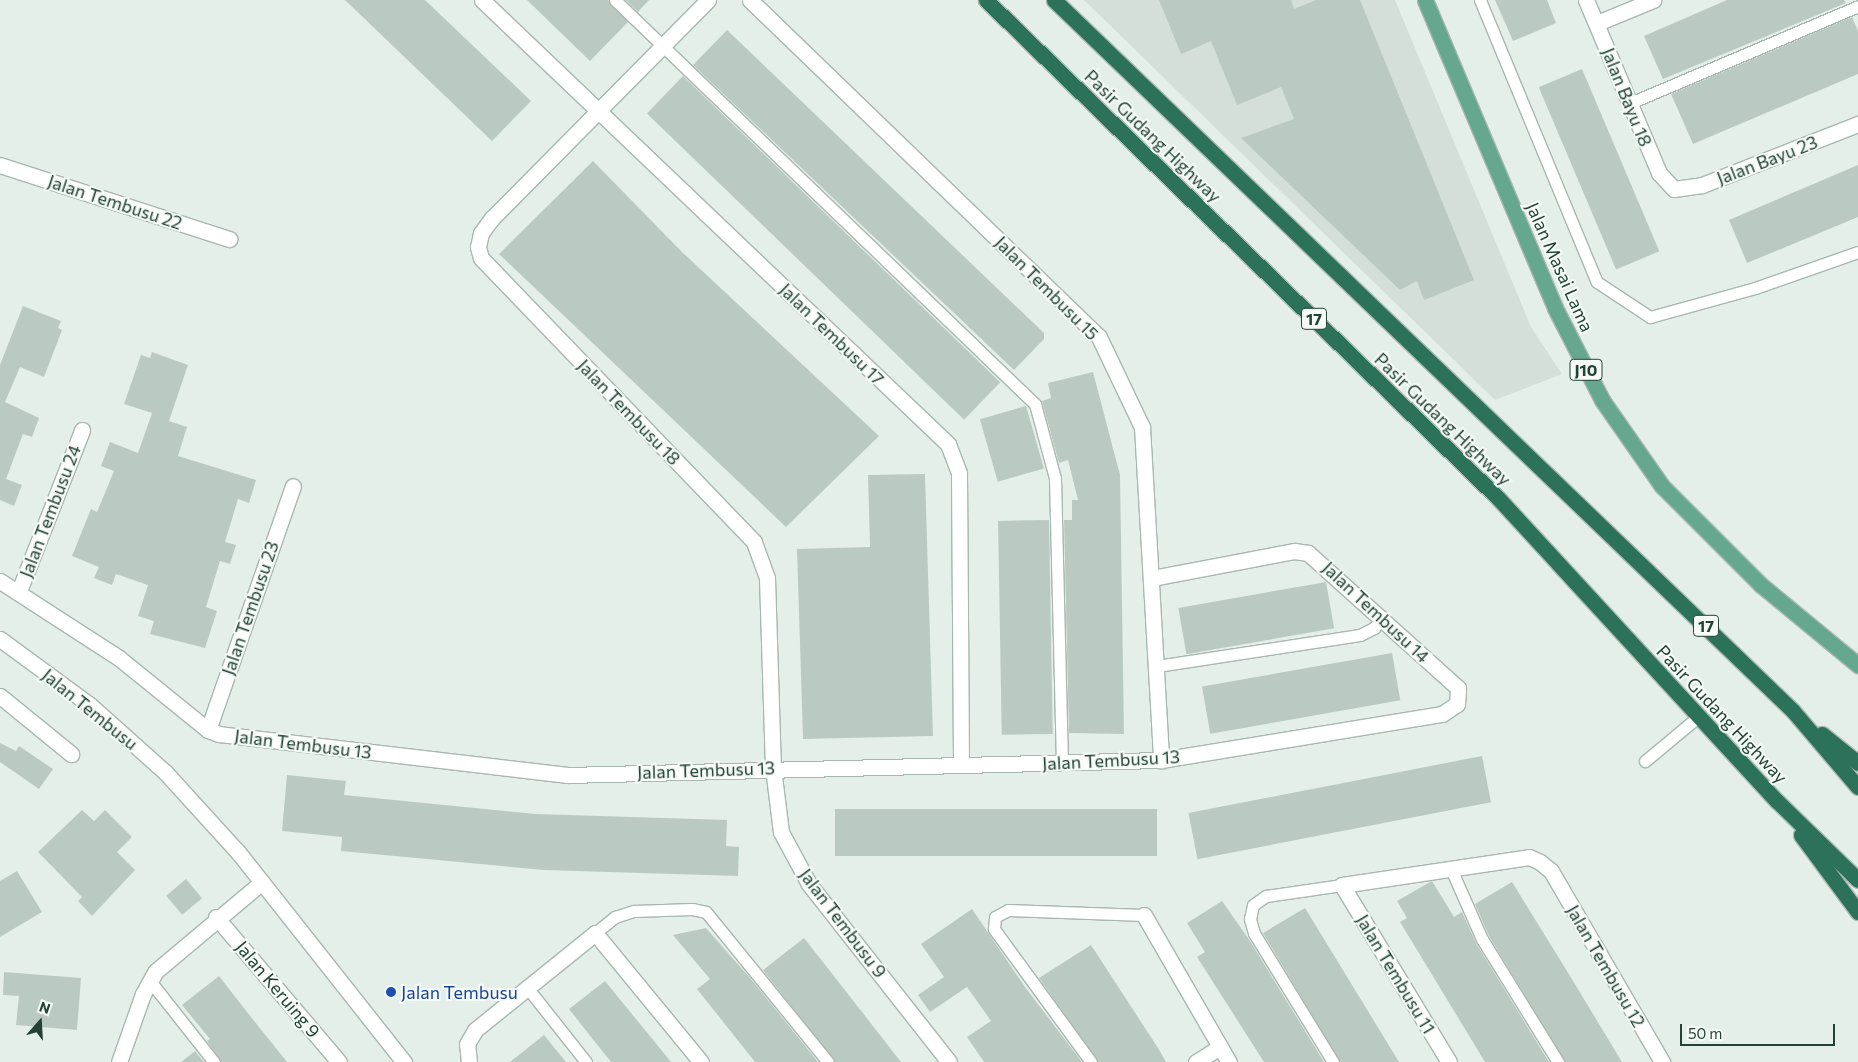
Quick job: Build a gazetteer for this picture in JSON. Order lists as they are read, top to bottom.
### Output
{
  "streets": {
    "highway": ["Pasir Gudang Highway", "17"],
    "main road": ["Jalan Masai Lama", "J10"],
    "street": [
      "Jalan Bayu 18",
      "Jalan Bayu 23",
      "Jalan Tembusu 22",
      "Jalan Tembusu 15",
      "Jalan Tembusu 17",
      "Jalan Tembusu 18",
      "Jalan Tembusu 24",
      "Jalan Tembusu 23",
      "Jalan Tembusu 14",
      "Jalan Tembusu",
      "Jalan Tembusu 13",
      "Jalan Tembusu 9",
      "Jalan Tembusu 12",
      "Jalan Tembusu 11",
      "Jalan Keruing 9"
    ]
  },
  "crossings": [
    ["Jalan Bayu 18", "Jalan Bayu 23"],
    ["Jalan Tembusu 15", "Jalan Tembusu 14"],
    ["Jalan Tembusu 15", "Jalan Tembusu 13"],
    ["Jalan Tembusu 17", "Jalan Tembusu 18"],
    ["Jalan Tembusu 17", "Jalan Tembusu 13"],
    ["Jalan Tembusu 18", "Jalan Tembusu 13"],
    ["Jalan Tembusu 18", "Jalan Tembusu 9"],
    ["Jalan Tembusu 23", "Jalan Tembusu 13"],
    ["Jalan Tembusu 14", "Jalan Tembusu 13"],
    ["Jalan Tembusu 13", "Jalan Tembusu 9"]
  ],
  "places": ["Jalan Tembusu"],
  "scale_bar": "50 m",
  "north": "top"
}
